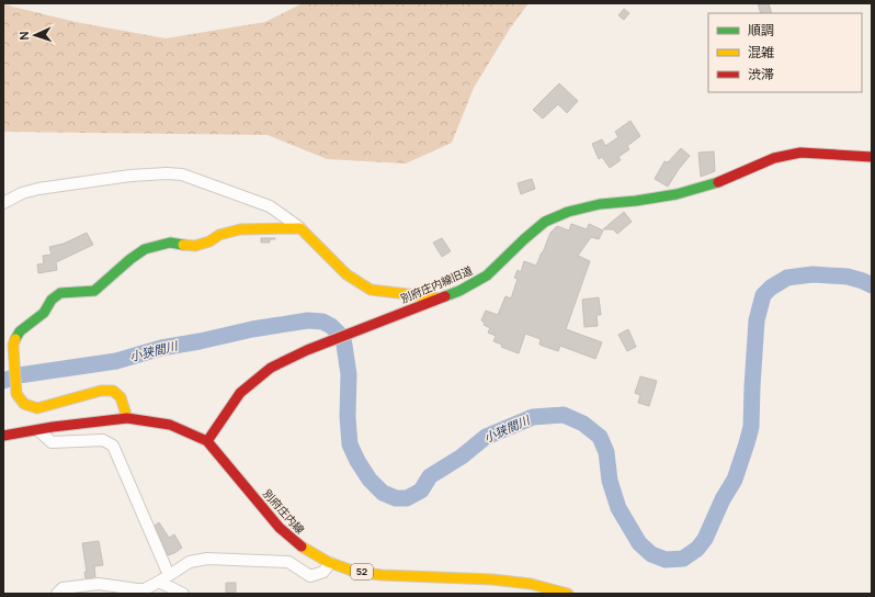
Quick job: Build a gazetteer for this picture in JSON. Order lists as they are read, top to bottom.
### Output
{
  "streets": {
    "street": ["別府庄内線旧道", "別府庄内線", "52"]
  },
  "crossings": [
    ["別府庄内線旧道", "別府庄内線"]
  ],
  "water": ["小狭間川"],
  "legend": ["順調", "混雑", "渋滞"],
  "north": "left"
}
